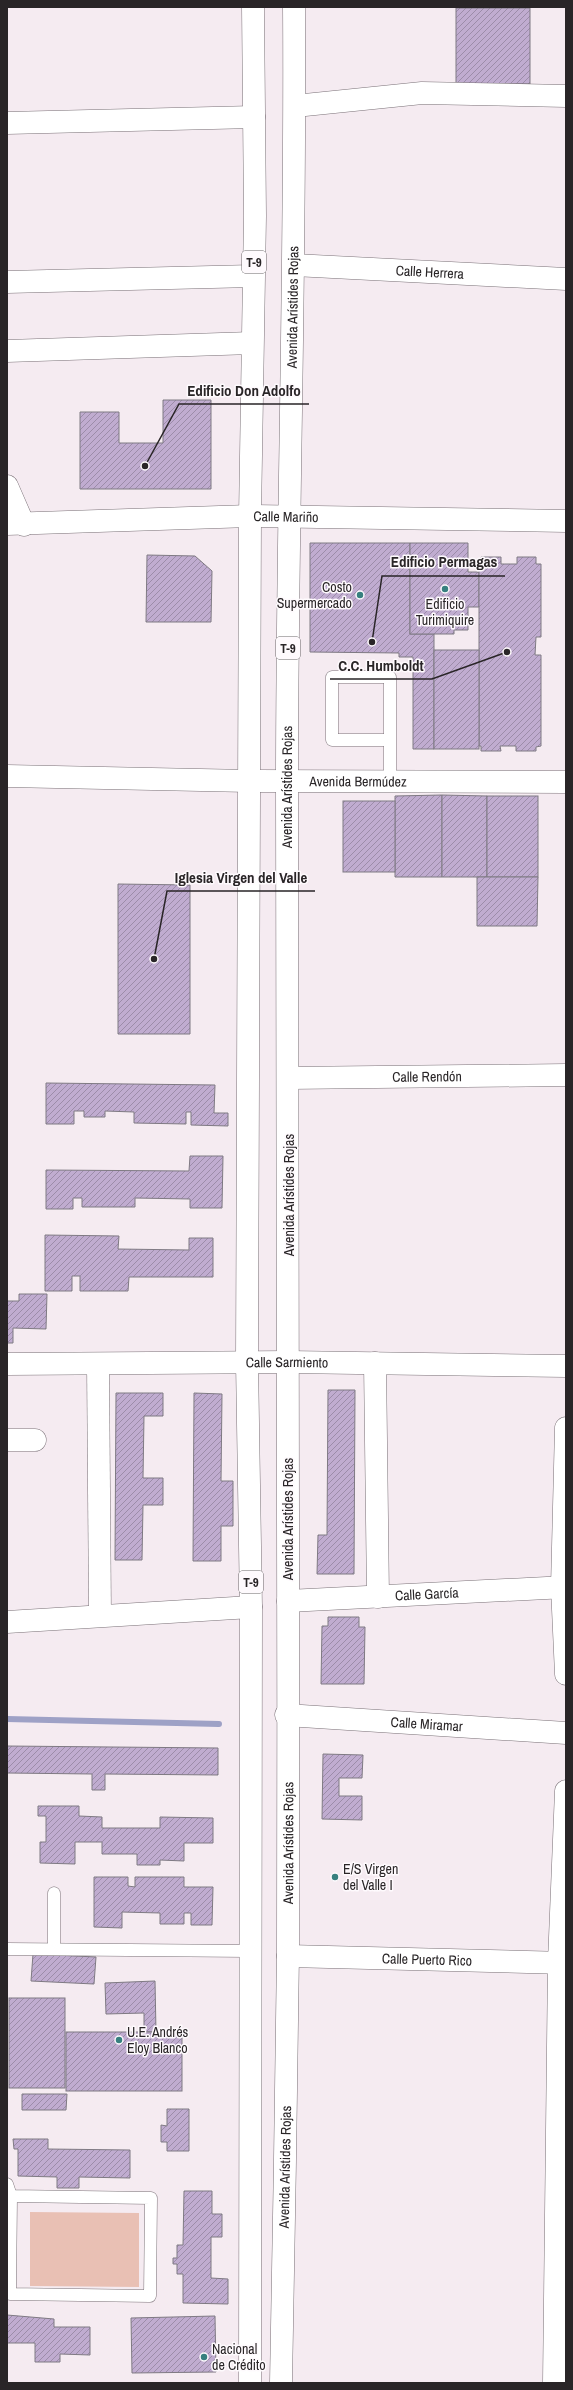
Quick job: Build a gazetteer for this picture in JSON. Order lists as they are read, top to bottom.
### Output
{
  "streets": {
    "street": [
      "T-9",
      "Calle Herrera",
      "Avenida Arístides Rojas",
      "Calle Mariño",
      "Avenida Bermúdez",
      "Calle Rendón",
      "Calle Sarmiento",
      "Calle García",
      "Calle Miramar",
      "Calle Puerto Rico"
    ]
  },
  "crossings": [
    ["T-9", "Calle Mariño"],
    ["T-9", "Avenida Bermúdez"],
    ["T-9", "Calle Sarmiento"],
    ["Calle Herrera", "Avenida Arístides Rojas"],
    ["Avenida Arístides Rojas", "Calle Mariño"],
    ["Avenida Arístides Rojas", "Avenida Bermúdez"],
    ["Avenida Arístides Rojas", "Calle Rendón"],
    ["Avenida Arístides Rojas", "Calle Sarmiento"],
    ["Avenida Arístides Rojas", "Calle García"],
    ["Avenida Arístides Rojas", "Calle Miramar"],
    ["Avenida Arístides Rojas", "Calle Puerto Rico"]
  ],
  "places": [
    "Edificio Don Adolfo",
    "Edificio Turimiquire",
    "Costo Supermercado",
    "Edificio Permagas",
    "C.C. Humboldt",
    "Iglesia Virgen del Valle",
    "E/S Virgen del Valle I",
    "U.E. Andrés Eloy Blanco",
    "Nacional de Crédito"
  ]
}
